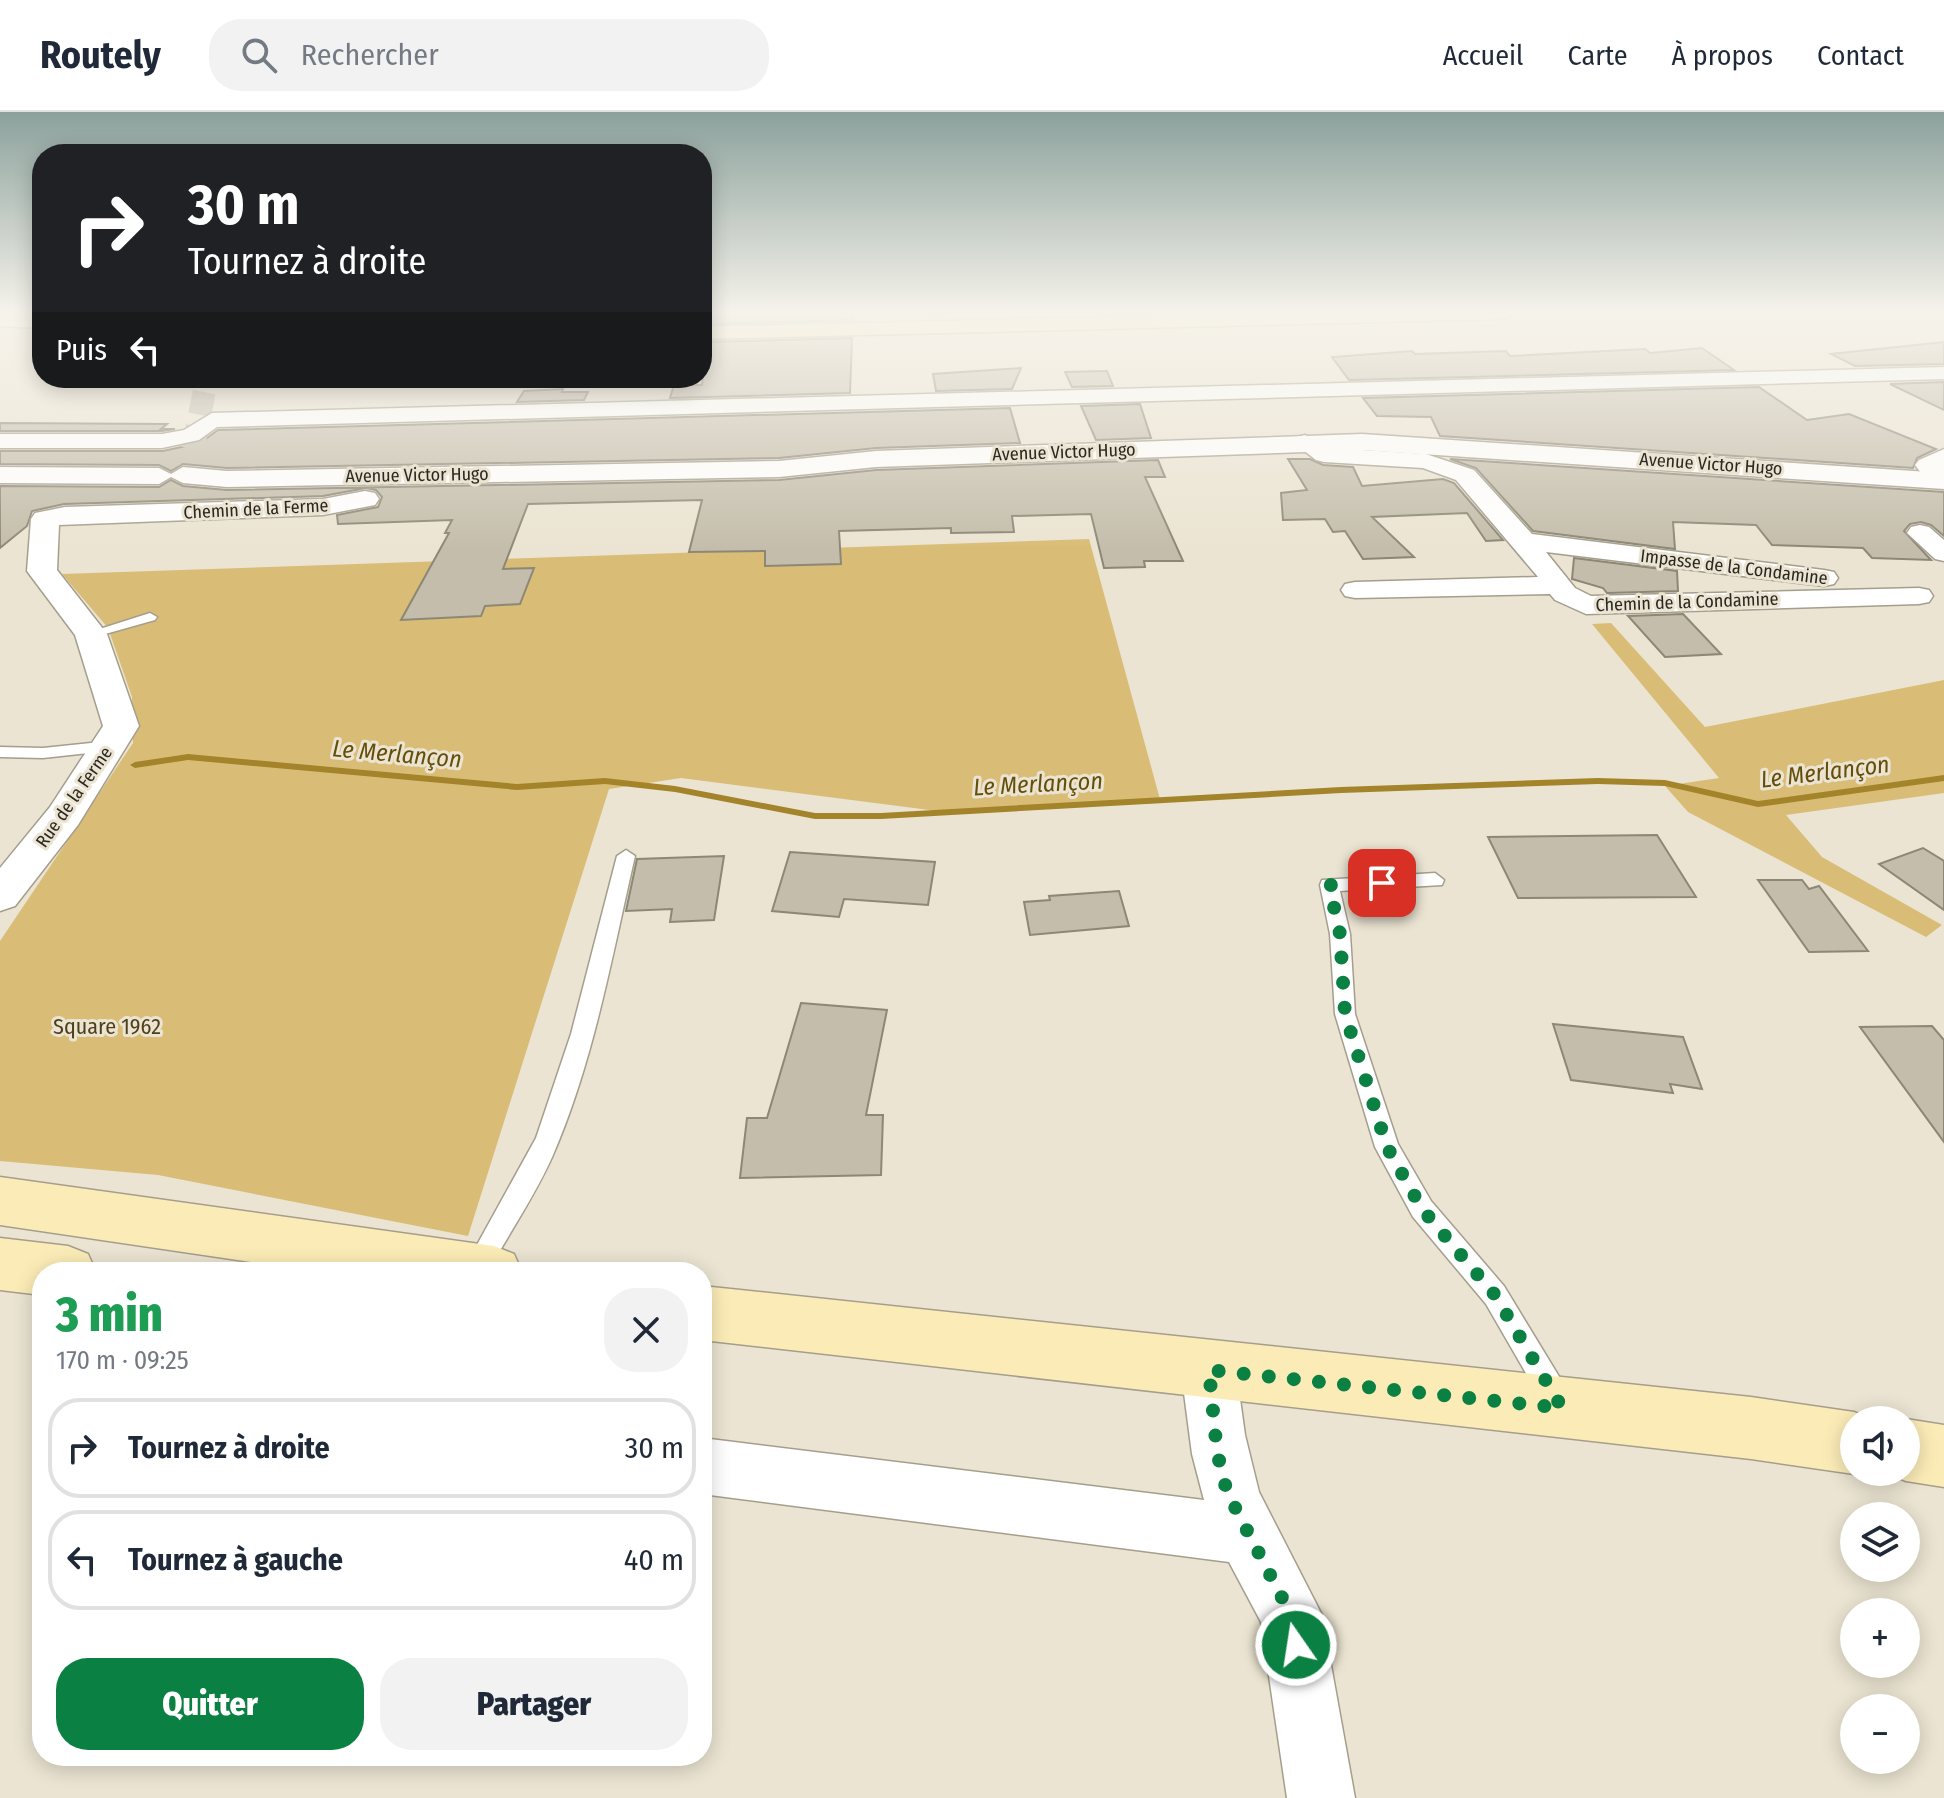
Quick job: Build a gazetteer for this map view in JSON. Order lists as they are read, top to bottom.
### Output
{
  "streets": {
    "street": [
      "Avenue Victor Hugo",
      "Chemin de la Ferme",
      "Impasse de la Condamine",
      "Chemin de la Condamine",
      "Rue de la Ferme"
    ]
  },
  "crossings": [
    ["Avenue Victor Hugo", "Chemin de la Ferme"],
    ["Avenue Victor Hugo", "Chemin de la Condamine"],
    ["Chemin de la Ferme", "Rue de la Ferme"],
    ["Impasse de la Condamine", "Chemin de la Condamine"]
  ],
  "water": ["Le Merlançon"],
  "parks": ["Square 1962"],
  "page": {
    "header": "Routely",
    "search": "Rechercher",
    "nav": [
      "Accueil",
      "Carte",
      "À propos",
      "Contact"
    ],
    "turn": ["30 m", "Tournez à droite"],
    "then": "Puis",
    "heading": ["3 min", "170 m · 09:25"],
    "list": [
      {
        "name": "Tournez à droite",
        "value": "30 m"
      },
      {
        "name": "Tournez à gauche",
        "value": "40 m"
      }
    ],
    "map_buttons": ["+", "−"],
    "buttons": ["Quitter", "Partager"]
  }
}
